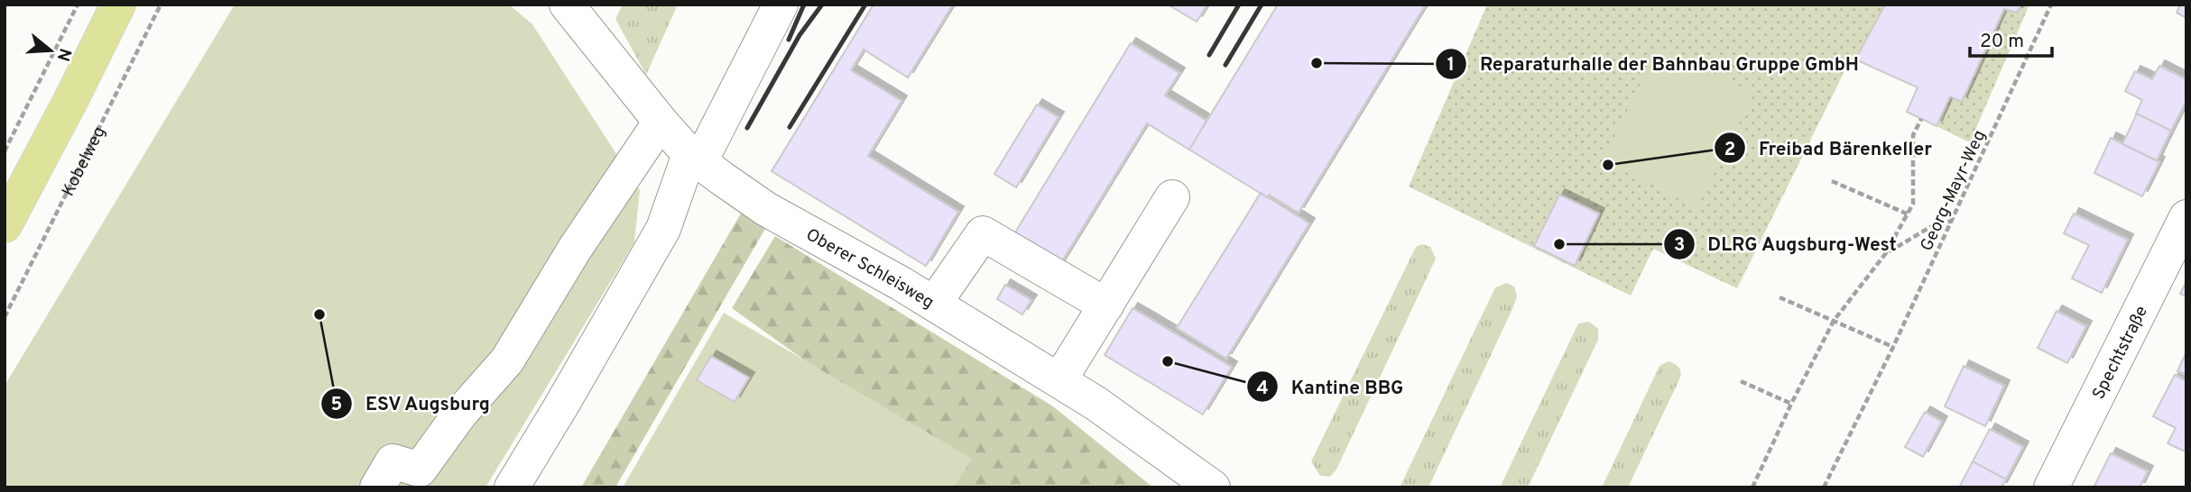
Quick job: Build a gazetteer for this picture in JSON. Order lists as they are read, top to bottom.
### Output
{
  "streets": {
    "street": ["Oberer Schleisweg", "Spechtstraße"],
    "path": ["Kobelweg", "Georg-Mayr-Weg"]
  },
  "places": [
    "Reparaturhalle der Bahnbau Gruppe GmbH",
    "Freibad Bärenkeller",
    "DLRG Augsburg-West",
    "ESV Augsburg",
    "Kantine BBG"
  ],
  "scale_bar": "20 m",
  "north": "right"
}
